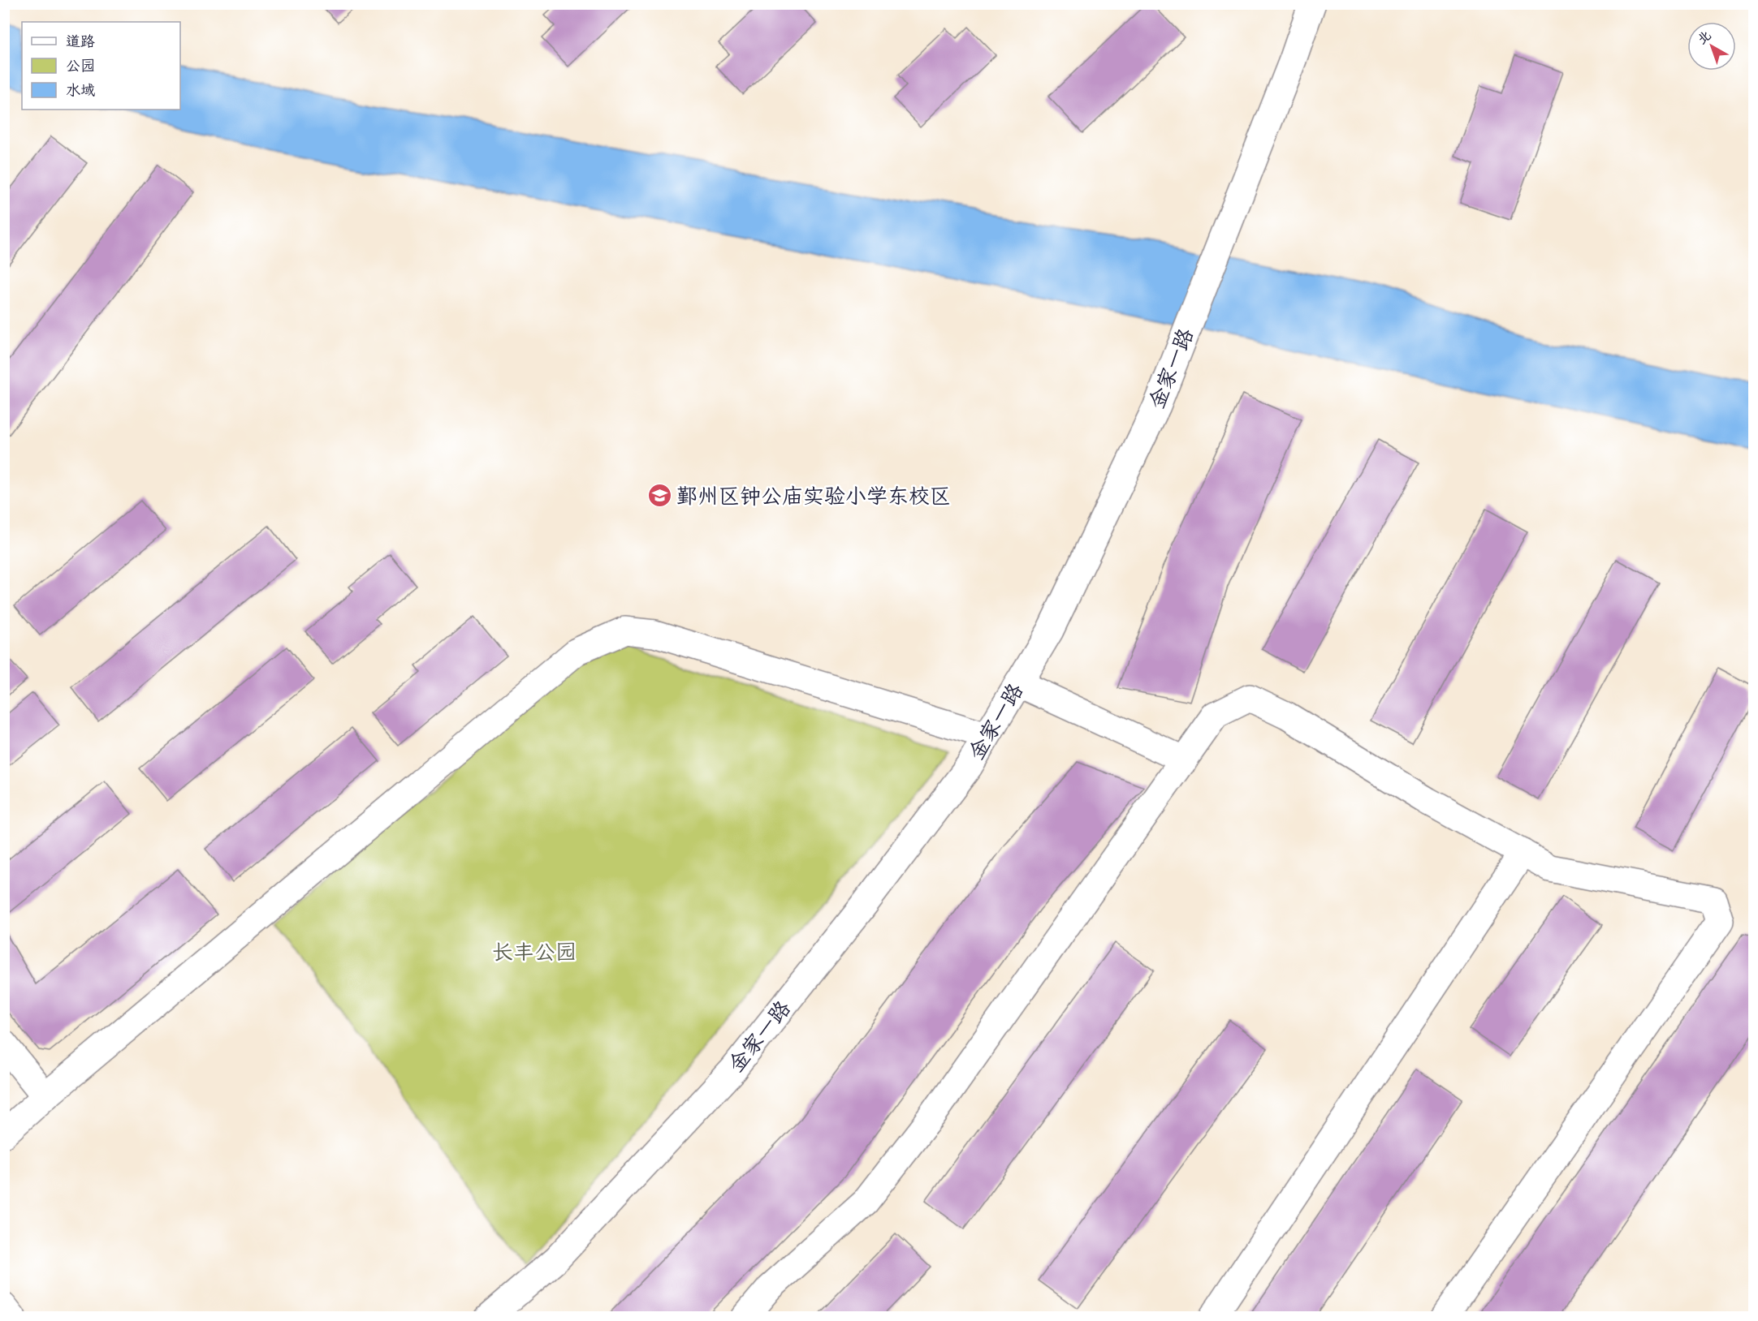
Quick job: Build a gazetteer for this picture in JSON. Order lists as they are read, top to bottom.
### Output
{
  "streets": {
    "street": ["金家一路"]
  },
  "parks": ["长丰公园"],
  "places": {
    "school or university": ["鄞州区钟公庙实验小学东校区"]
  },
  "legend": ["道路", "公园", "水域"],
  "north": "top left"
}
